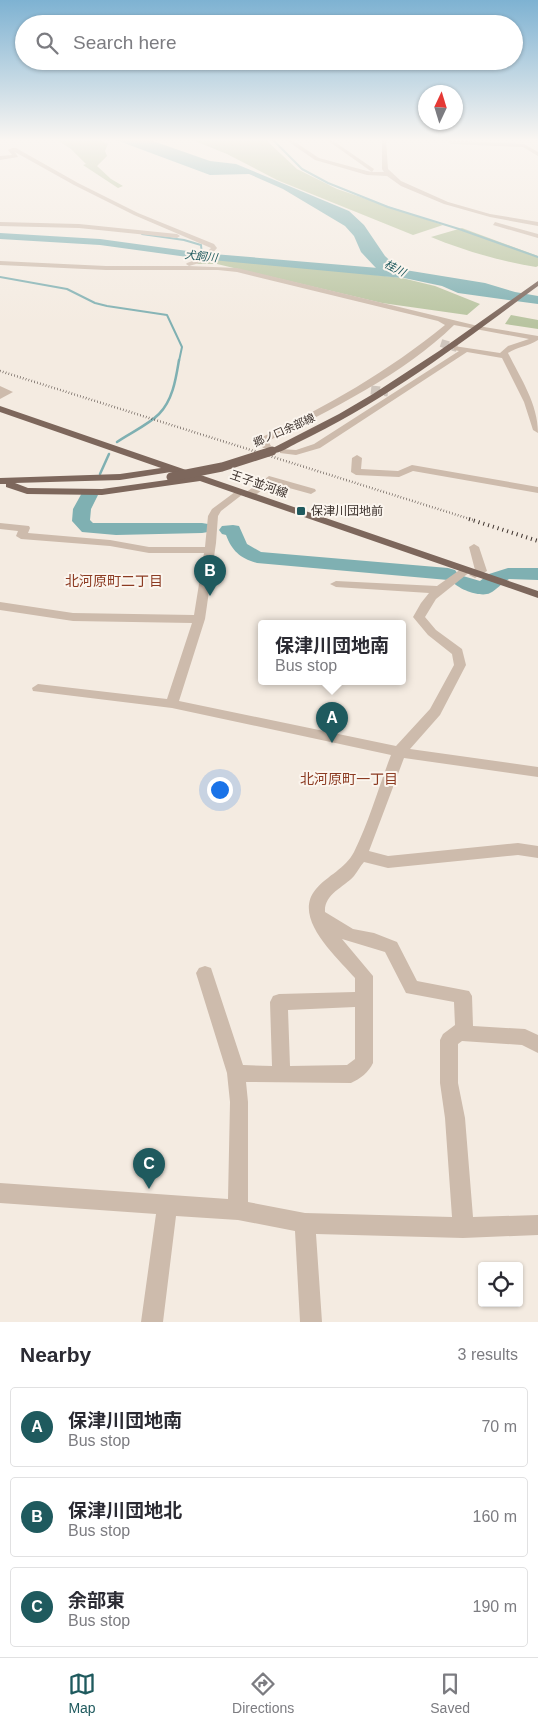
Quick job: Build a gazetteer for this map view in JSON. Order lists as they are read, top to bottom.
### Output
{
  "streets": {
    "main road": ["郷ノ口余部線", "王子並河線"]
  },
  "crossings": [
    ["郷ノ口余部線", "王子並河線"]
  ],
  "districts": ["北河原町二丁目", "北河原町一丁目"],
  "water": ["犬飼川", "桂川"],
  "places": {
    "transit": ["保津川団地前"]
  },
  "north": "top",
  "page": {
    "search": "Search here",
    "pins": ["B", "A", "C"],
    "popup": ["保津川団地南", "Bus stop"],
    "heading": ["Nearby", "3 results"],
    "list": [
      {
        "mark": "A",
        "name": "保津川団地南",
        "note": "Bus stop",
        "value": "70 m"
      },
      {
        "mark": "B",
        "name": "保津川団地北",
        "note": "Bus stop",
        "value": "160 m"
      },
      {
        "mark": "C",
        "name": "余部東",
        "note": "Bus stop",
        "value": "190 m"
      }
    ],
    "nav": ["Map", "Directions", "Saved"]
  }
}
